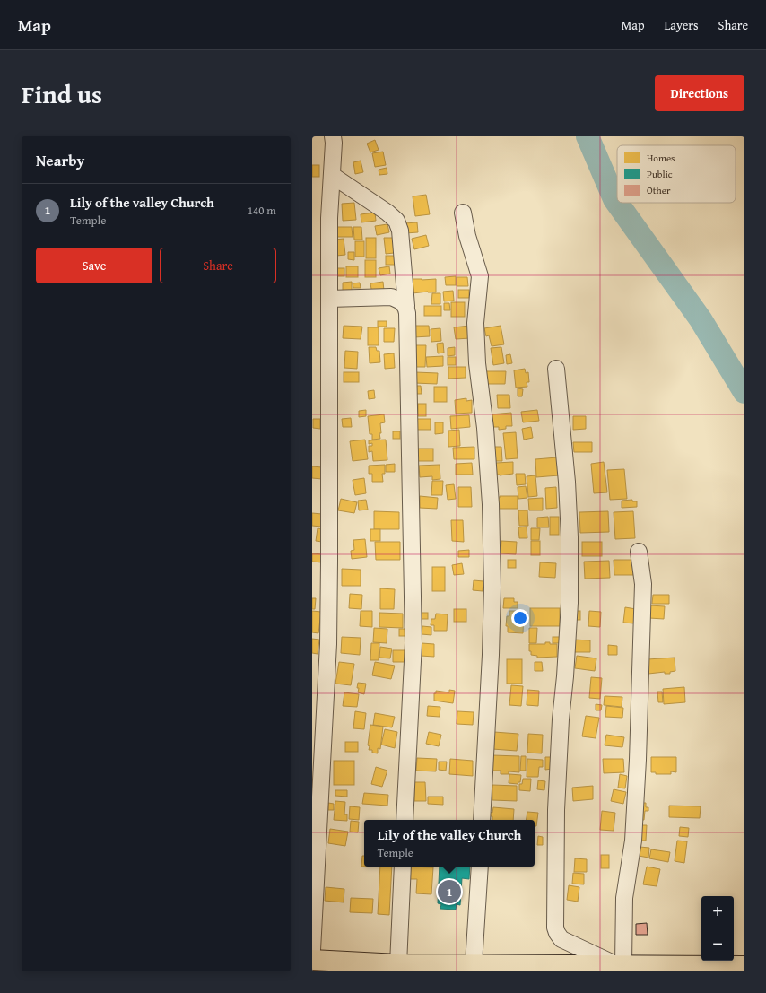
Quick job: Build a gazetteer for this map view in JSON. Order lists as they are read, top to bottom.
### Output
{
  "legend": ["Homes", "Public", "Other"],
  "page": {
    "header": "Map",
    "nav": ["Map", "Layers", "Share"],
    "title": "Find us",
    "buttons": [
      "Directions",
      ["Save", "Share"]
    ],
    "heading": "Nearby",
    "list": [
      {
        "mark": "1",
        "name": "Lily of the valley Church",
        "note": "Temple",
        "value": "140 m"
      }
    ],
    "popup": ["Lily of the valley Church", "Temple"],
    "pins": "1",
    "map_buttons": ["+", "−"]
  }
}
